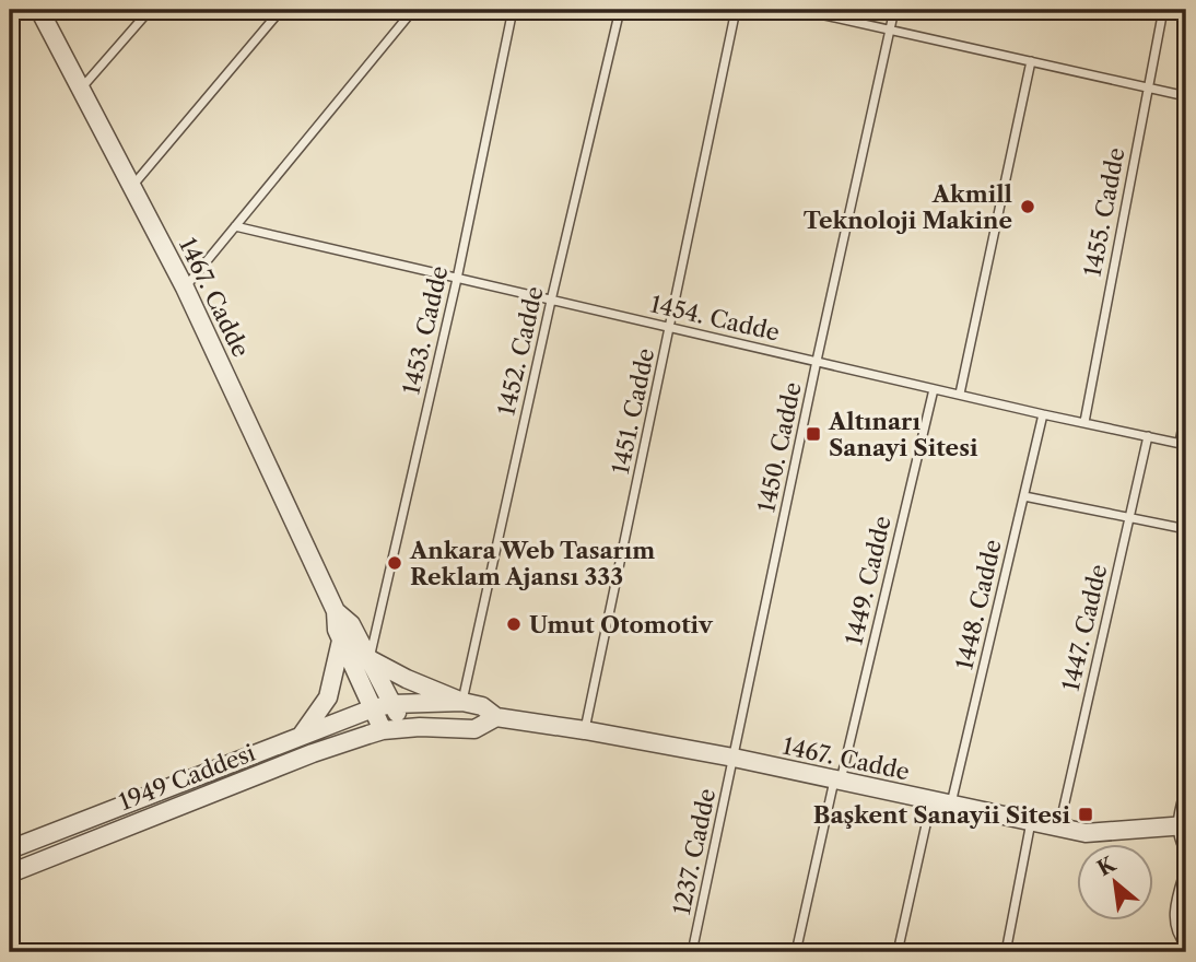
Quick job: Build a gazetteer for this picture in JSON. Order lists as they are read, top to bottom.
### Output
{
  "streets": {
    "street": ["1467. Cadde", "1949 Caddesi"],
    "lane": [
      "1455. Cadde",
      "1454. Cadde",
      "1453. Cadde",
      "1452. Cadde",
      "1451. Cadde",
      "1450. Cadde",
      "1449. Cadde",
      "1448. Cadde",
      "1447. Cadde",
      "1237. Cadde"
    ]
  },
  "crossings": [
    ["1455. Cadde", "1454. Cadde"],
    ["1467. Cadde", "1453. Cadde"],
    ["1467. Cadde", "1452. Cadde"],
    ["1467. Cadde", "1451. Cadde"],
    ["1467. Cadde", "1450. Cadde"],
    ["1467. Cadde", "1449. Cadde"],
    ["1467. Cadde", "1448. Cadde"],
    ["1467. Cadde", "1447. Cadde"],
    ["1467. Cadde", "1949 Caddesi"],
    ["1467. Cadde", "1237. Cadde"],
    ["1454. Cadde", "1453. Cadde"],
    ["1454. Cadde", "1452. Cadde"],
    ["1454. Cadde", "1451. Cadde"],
    ["1454. Cadde", "1450. Cadde"],
    ["1454. Cadde", "1449. Cadde"],
    ["1454. Cadde", "1448. Cadde"],
    ["1454. Cadde", "1447. Cadde"],
    ["1450. Cadde", "1237. Cadde"]
  ],
  "places": {
    "other": ["Akmill Teknoloji Makine", "Ankara Web Tasarım Reklam Ajansı 333", "Umut Otomotiv"],
    "transit": ["Altınarı Sanayi Sitesi", "Başkent Sanayii Sitesi"]
  },
  "north": "top left"
}
